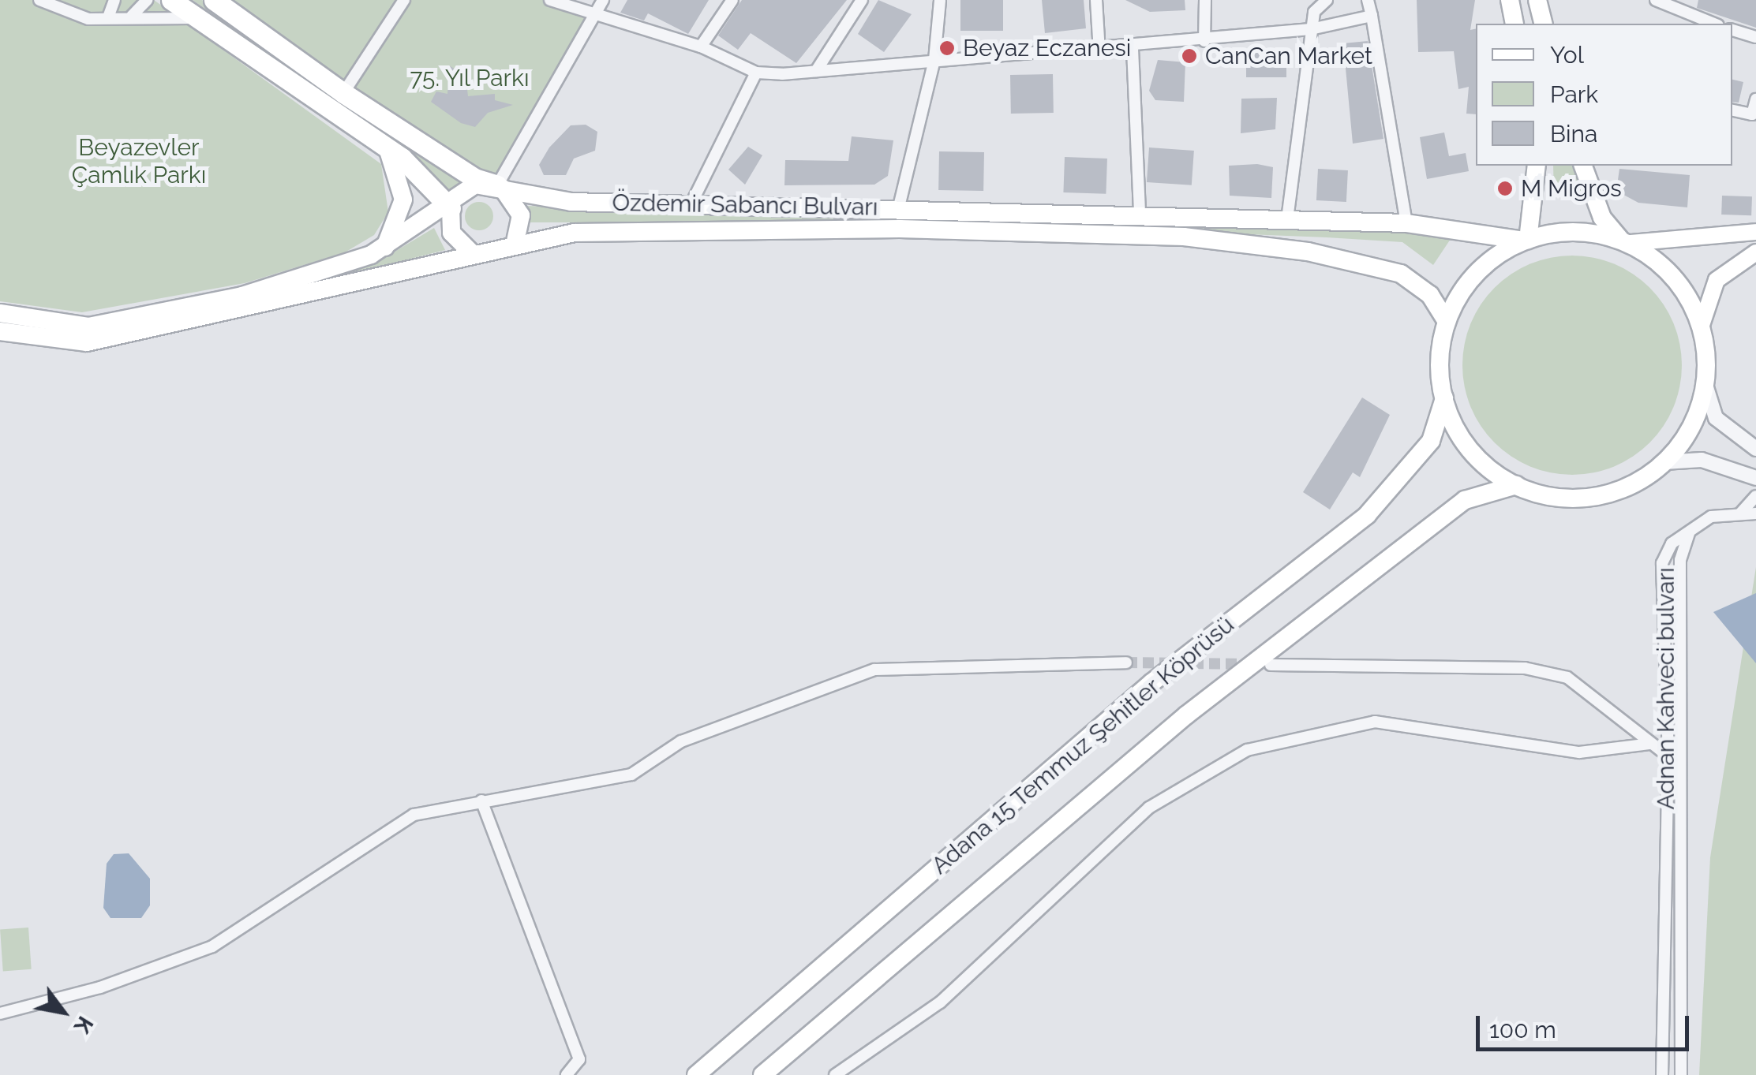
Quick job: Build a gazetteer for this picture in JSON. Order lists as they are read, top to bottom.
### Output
{
  "streets": {
    "main road": ["Özdemir Sabancı Bulvarı", "Adana 15 Temmuz Şehitler Köprüsü"],
    "street": ["Adnan Kahveci bulvarı"]
  },
  "crossings": [
    ["Özdemir Sabancı Bulvarı", "Adana 15 Temmuz Şehitler Köprüsü"]
  ],
  "parks": ["75. Yıl Parkı", "Beyazevler Çamlık Parkı"],
  "places": ["Beyaz Eczanesi", "CanCan Market", "M Migros"],
  "legend": ["Yol", "Park", "Bina"],
  "scale_bar": "100 m",
  "north": "bottom right"
}
